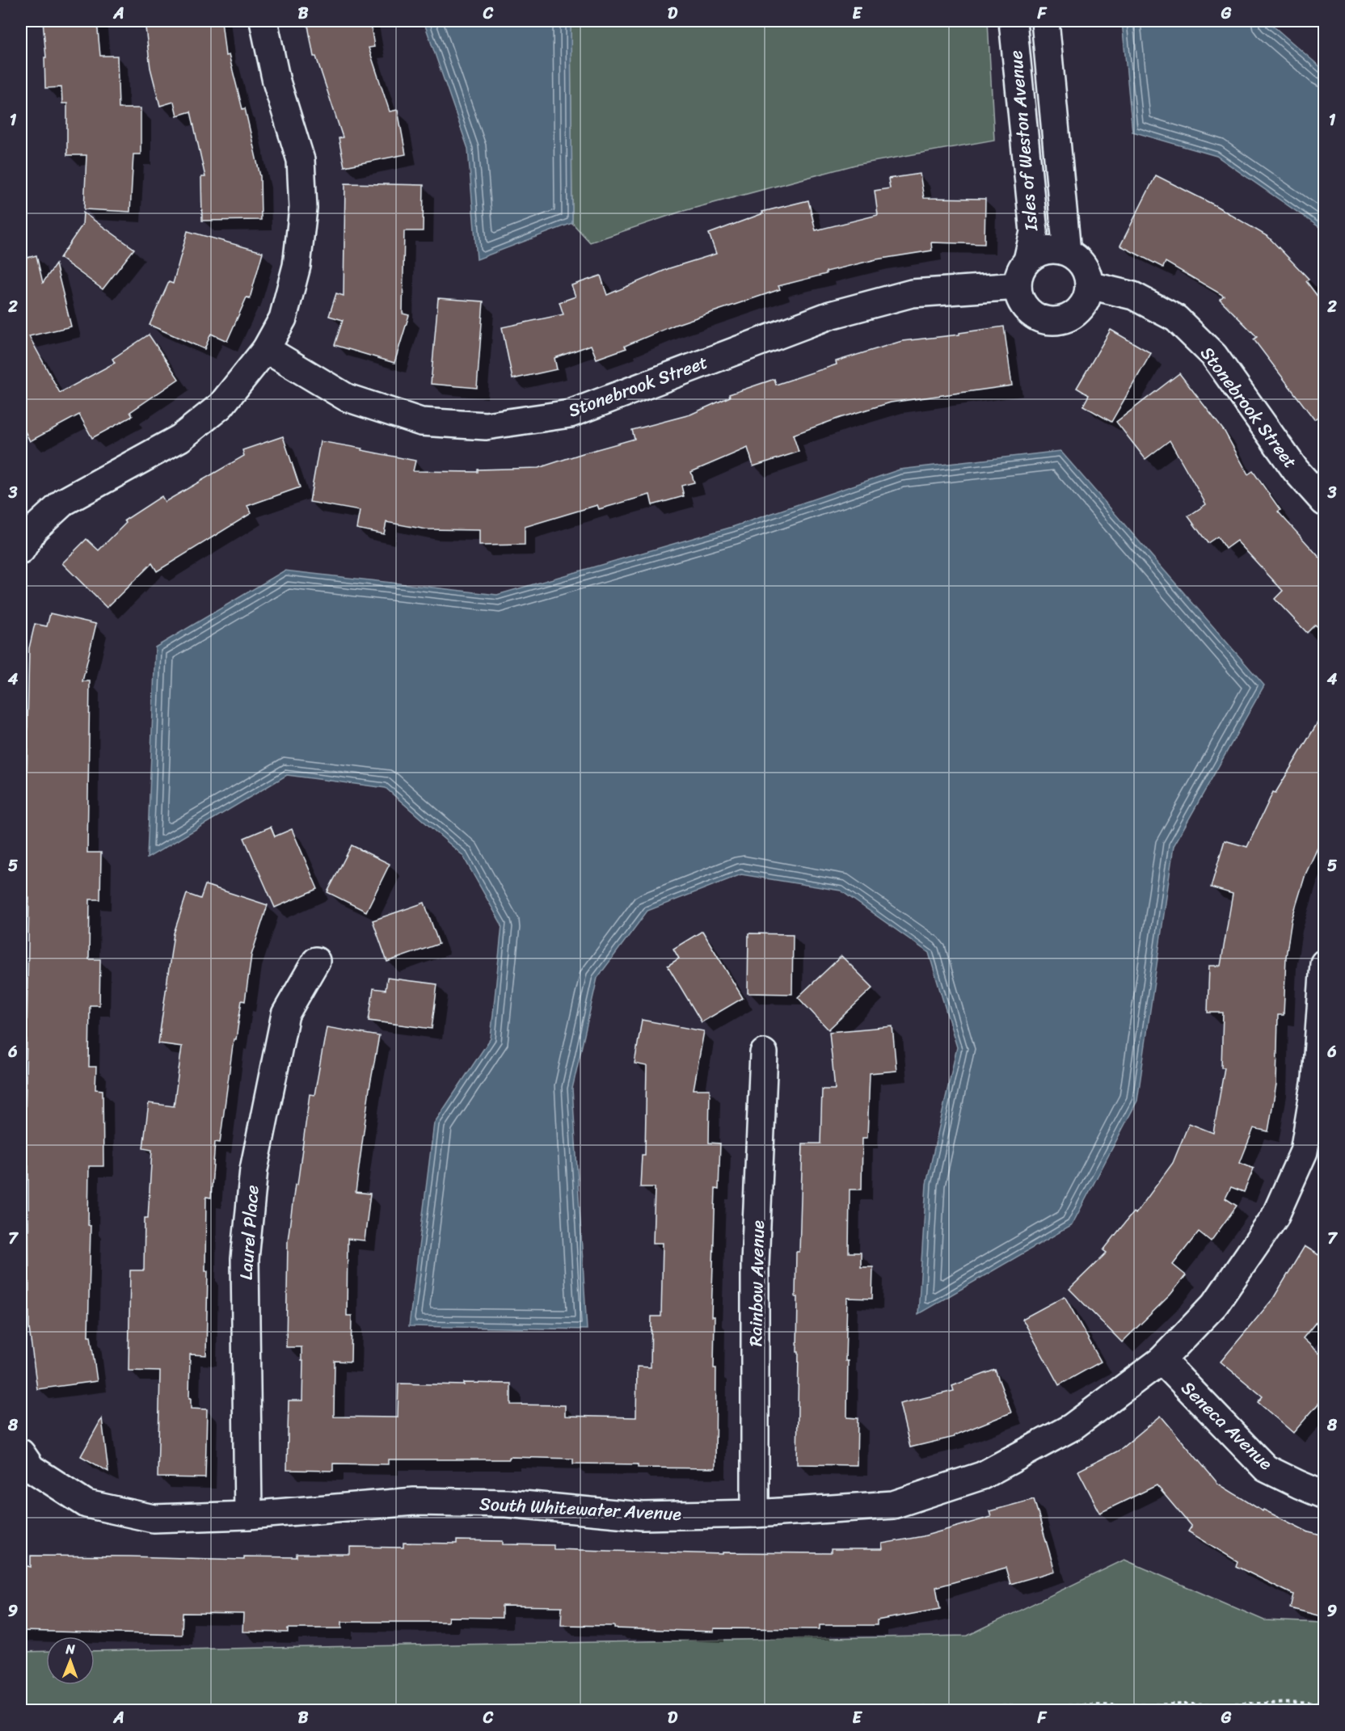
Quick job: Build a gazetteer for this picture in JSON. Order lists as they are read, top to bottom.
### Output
{
  "streets": {
    "street": [
      "Isles of Weston Avenue",
      "Stonebrook Street",
      "Laurel Place",
      "Rainbow Avenue",
      "Seneca Avenue",
      "South Whitewater Avenue"
    ]
  },
  "crossings": [
    ["Isles of Weston Avenue", "Stonebrook Street"],
    ["Laurel Place", "South Whitewater Avenue"],
    ["Rainbow Avenue", "South Whitewater Avenue"],
    ["Seneca Avenue", "South Whitewater Avenue"]
  ],
  "north": "top",
  "grid": {
    "columns": [
      "A",
      "B",
      "C",
      "D",
      "E",
      "F",
      "G"
    ],
    "rows": [
      "1",
      "2",
      "3",
      "4",
      "5",
      "6",
      "7",
      "8",
      "9"
    ]
  }
}
